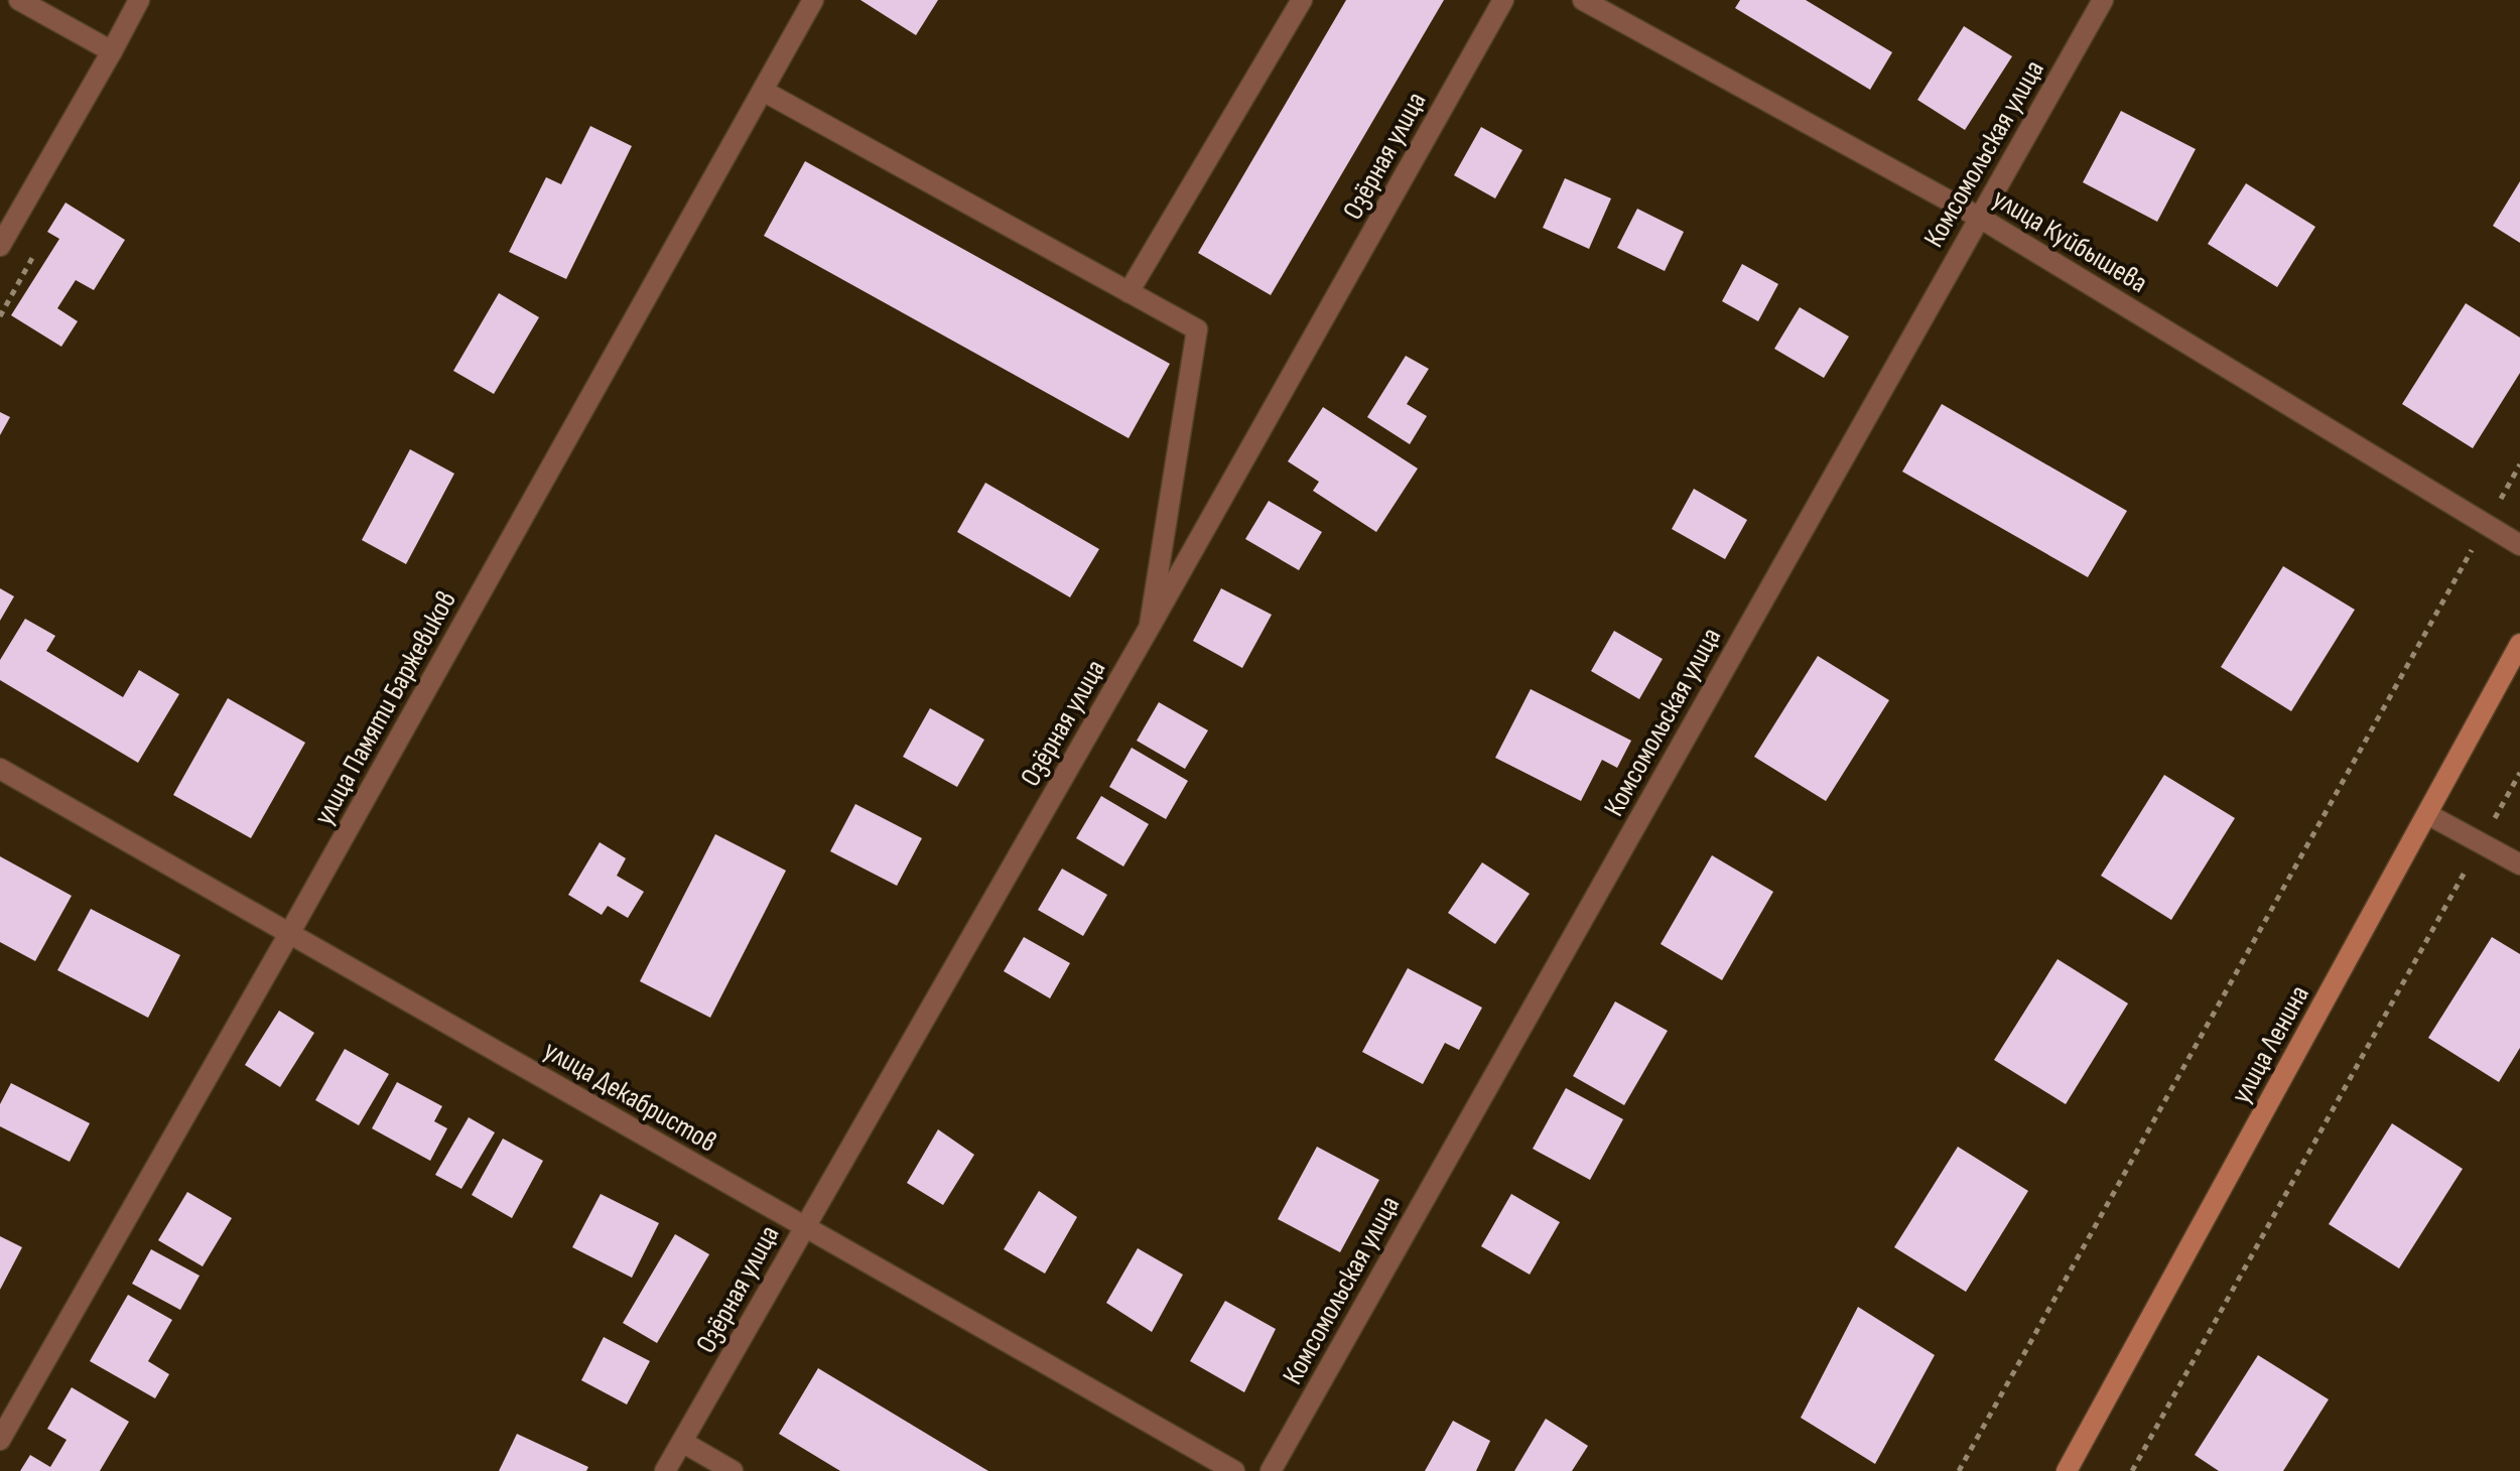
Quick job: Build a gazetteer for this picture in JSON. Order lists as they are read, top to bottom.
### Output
{
  "streets": {
    "main road": ["улица Ленина"],
    "street": [
      "Комсомольская улица",
      "Озёрная улица",
      "улица Куйбышева",
      "улица Памяти Баржевиков",
      "улица Декабристов"
    ]
  },
  "crossings": [
    ["Комсомольская улица", "улица Куйбышева"],
    ["Озёрная улица", "улица Декабристов"],
    ["улица Памяти Баржевиков", "улица Декабристов"]
  ]
}
